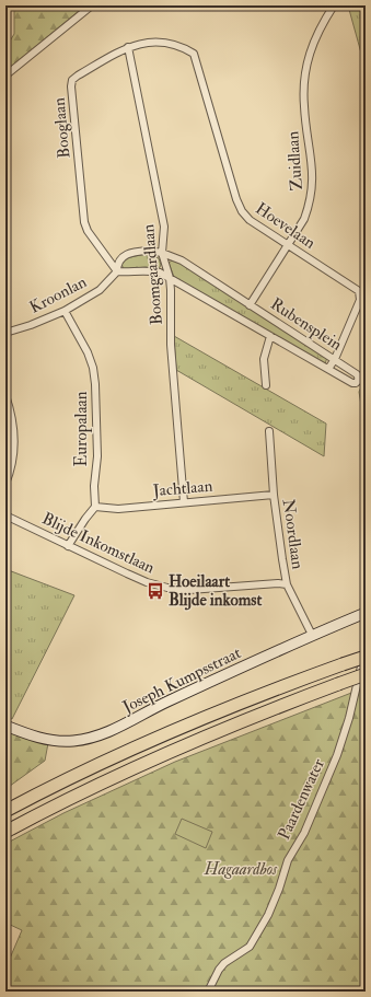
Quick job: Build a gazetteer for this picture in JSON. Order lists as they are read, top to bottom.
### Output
{
  "streets": {
    "street": [
      "Booglaan",
      "Zuidlaan",
      "Hoevelaan",
      "Boomgaardlaan",
      "Kroonlan",
      "Rubensplein",
      "Europalaan",
      "Jachtlaan",
      "Noordlaan",
      "Blijde Inkomstlaan",
      "Joseph Kumpsstraat",
      "Paardenwater"
    ]
  },
  "crossings": [
    ["Booglaan", "Hoevelaan"],
    ["Booglaan", "Boomgaardlaan"],
    ["Booglaan", "Kroonlan"],
    ["Booglaan", "Rubensplein"],
    ["Zuidlaan", "Hoevelaan"],
    ["Zuidlaan", "Rubensplein"],
    ["Hoevelaan", "Rubensplein"],
    ["Boomgaardlaan", "Rubensplein"],
    ["Boomgaardlaan", "Jachtlaan"],
    ["Kroonlan", "Rubensplein"],
    ["Kroonlan", "Europalaan"],
    ["Europalaan", "Jachtlaan"],
    ["Jachtlaan", "Noordlaan"],
    ["Noordlaan", "Blijde Inkomstlaan"],
    ["Noordlaan", "Joseph Kumpsstraat"]
  ],
  "parks": ["Hagaardbos"],
  "places": {
    "bus stop": ["Hoeilaart Blijde inkomst"]
  }
}
